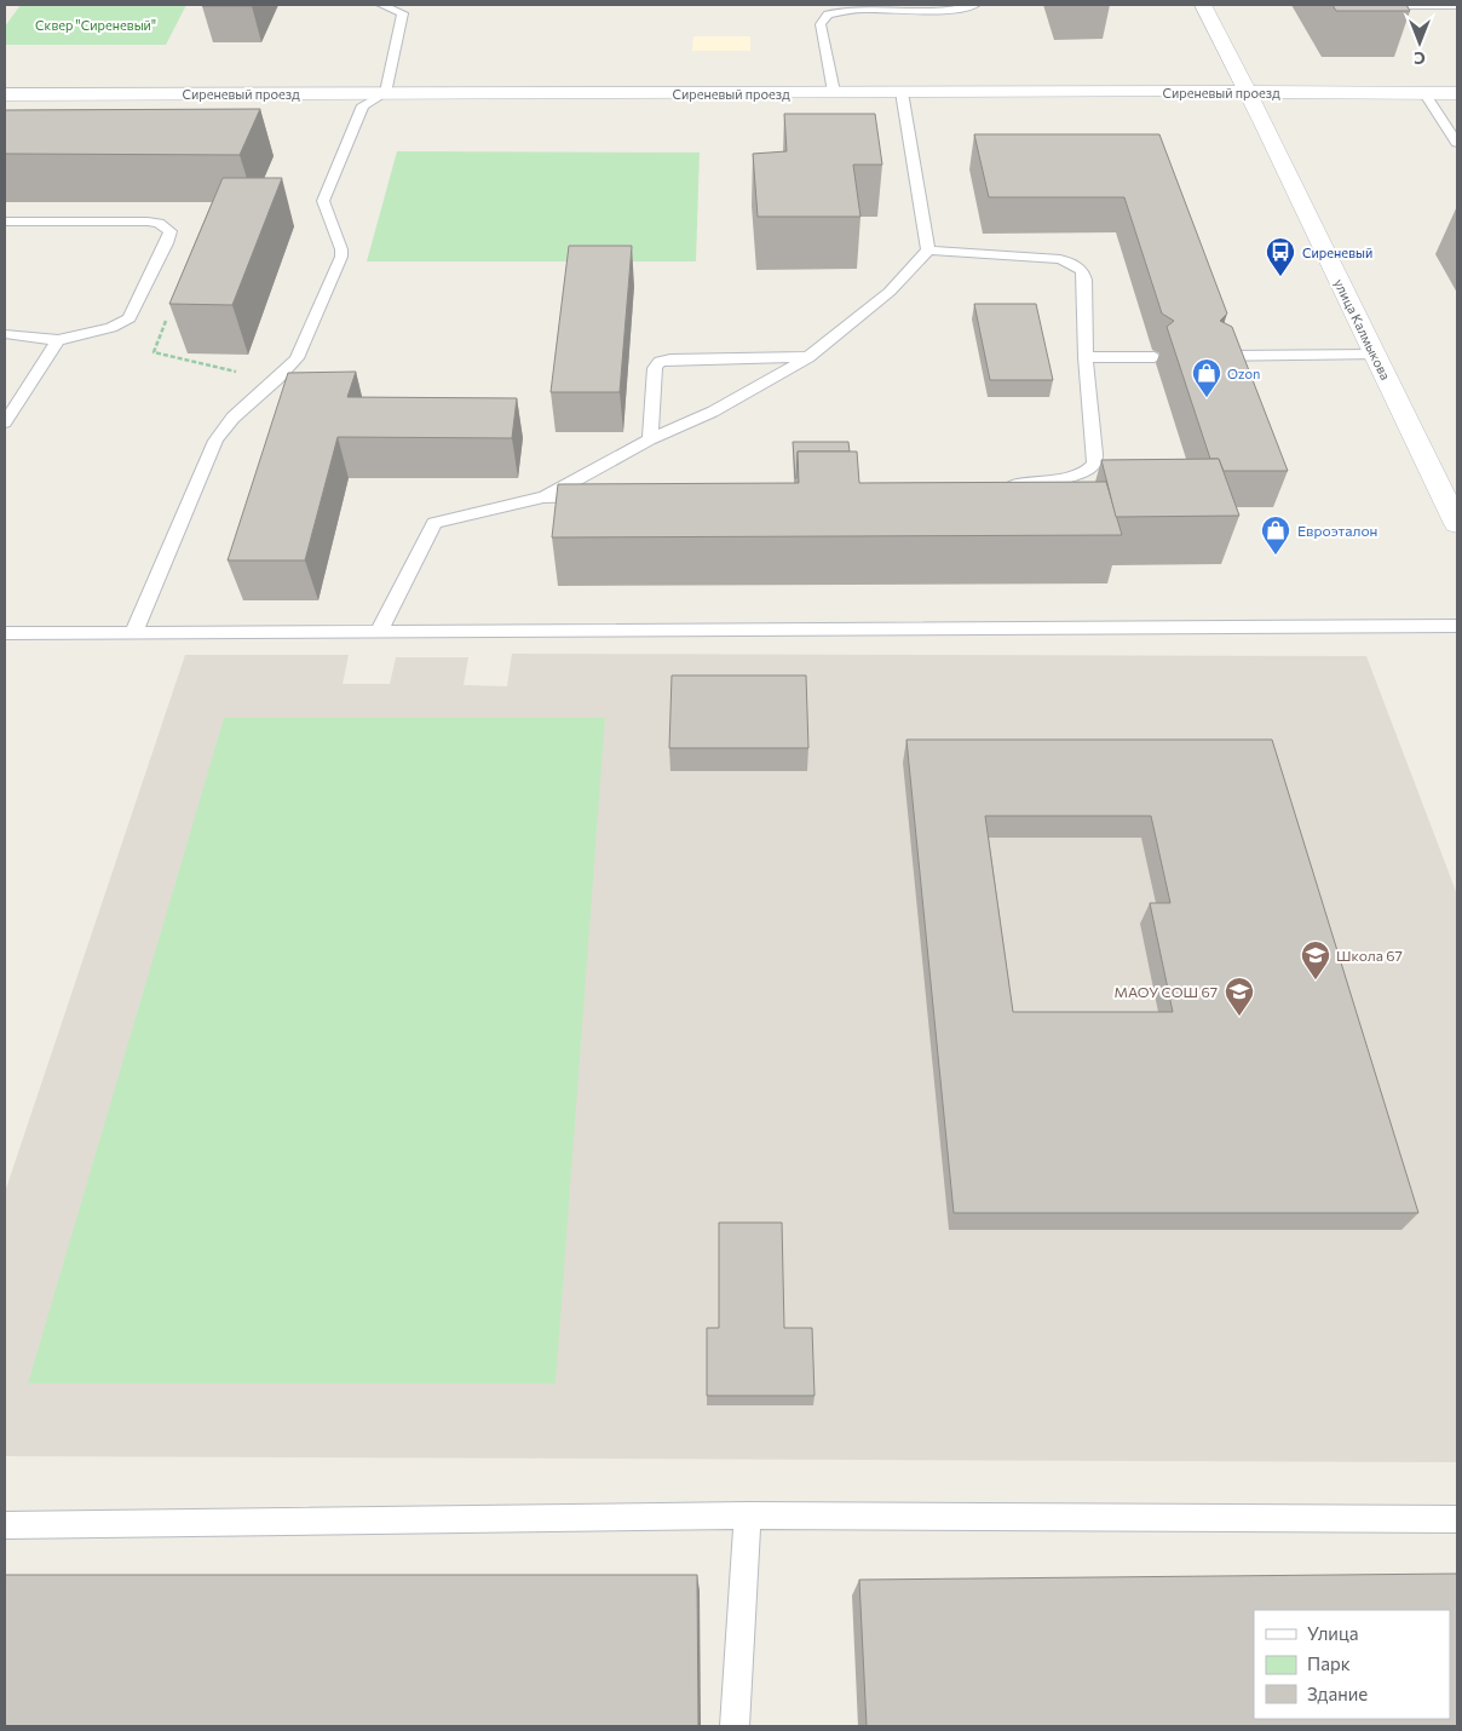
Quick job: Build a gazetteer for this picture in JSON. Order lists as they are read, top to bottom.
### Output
{
  "streets": {
    "street": ["Сиреневый проезд", "улица Калмыкова"]
  },
  "crossings": [
    ["Сиреневый проезд", "улица Калмыкова"]
  ],
  "parks": ["Сквер \"Сиреневый\""],
  "places": {
    "bus stop": ["Сиреневый"],
    "shop": ["Ozon", "Евроэталон"],
    "school or university": ["Школа 67", "МАОУ СОШ 67"]
  },
  "legend": ["Улица", "Парк", "Здание"],
  "north": "bottom"
}
